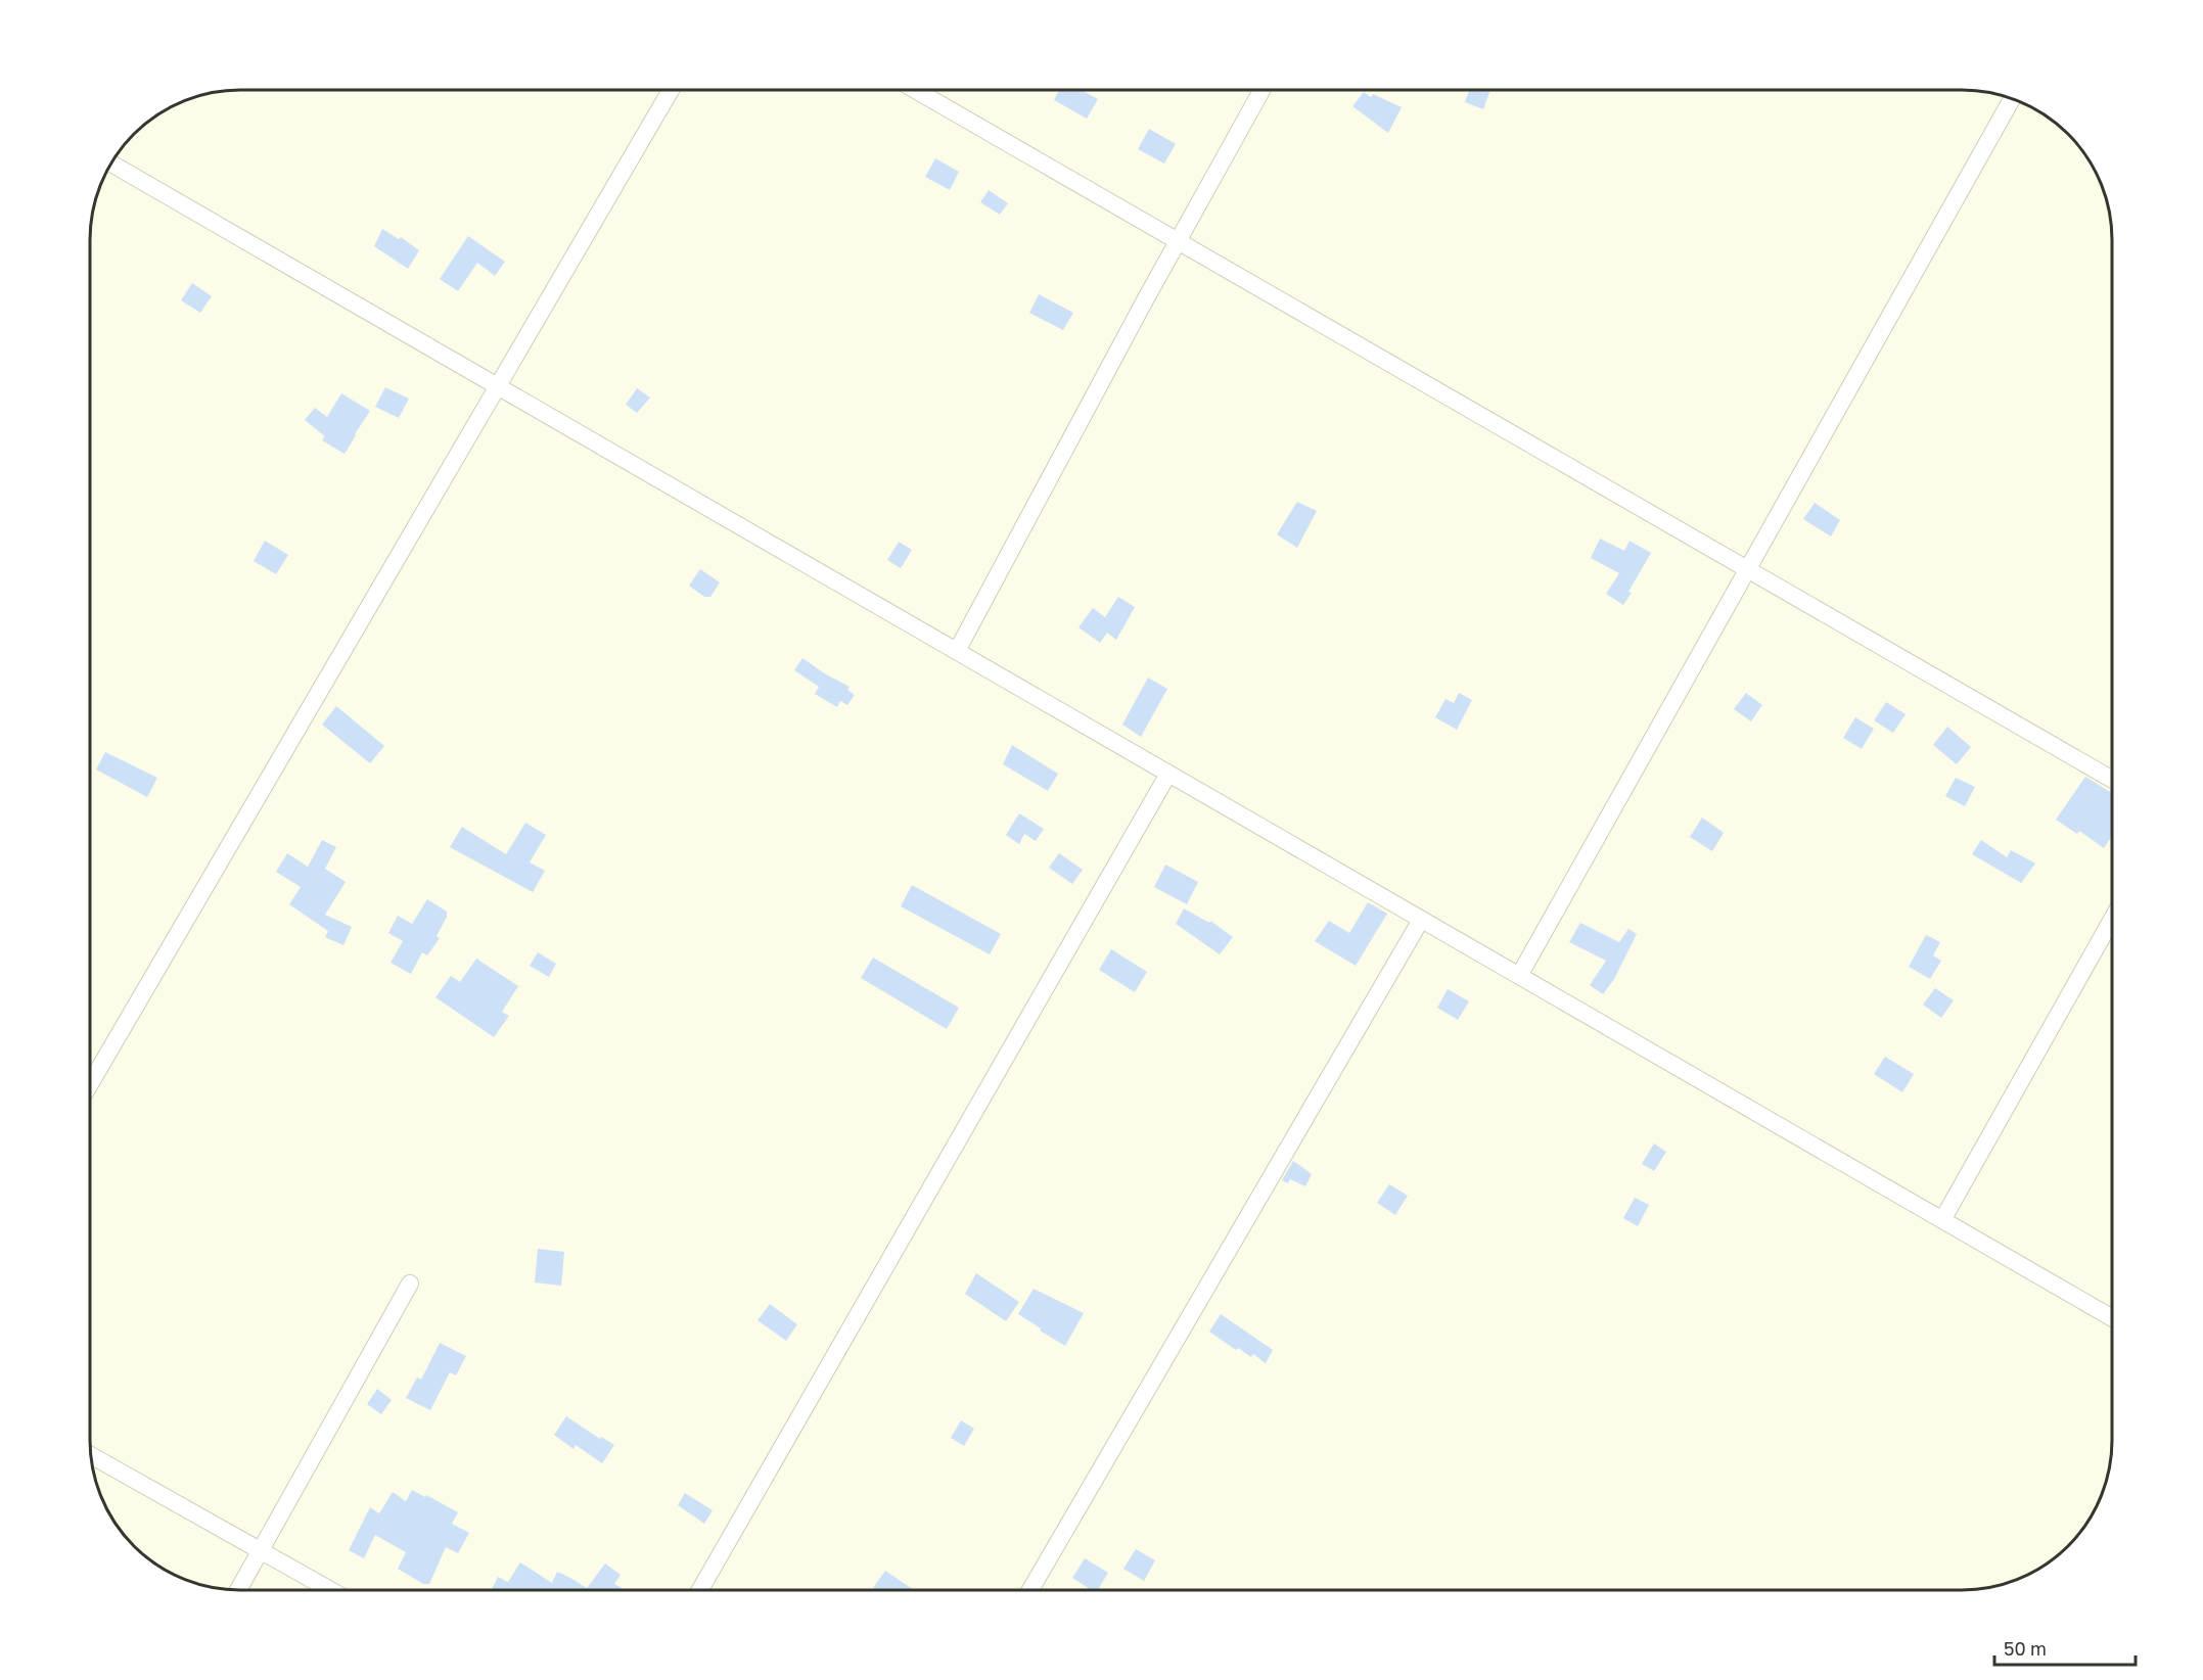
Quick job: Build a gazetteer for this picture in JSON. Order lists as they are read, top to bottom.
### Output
{
  "scale_bar": "50 m"
}
